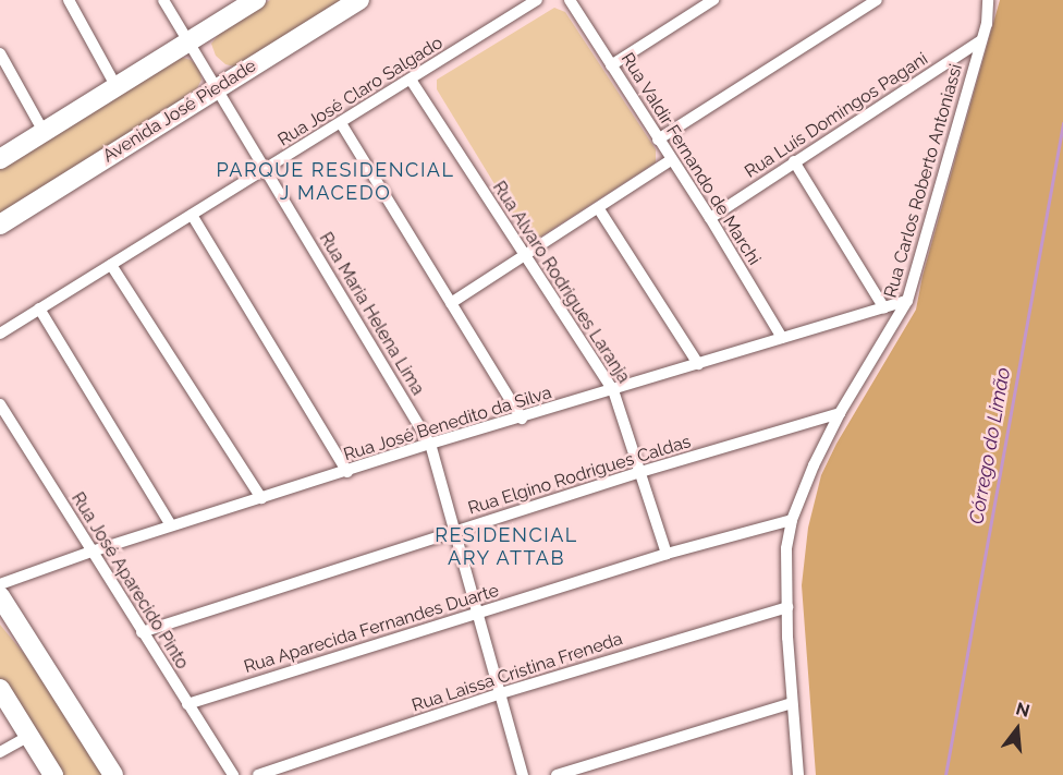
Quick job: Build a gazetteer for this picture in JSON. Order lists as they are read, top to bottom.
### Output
{
  "streets": {
    "main road": ["Avenida José Piedade"],
    "street": [
      "Rua José Claro Salgado",
      "Rua Luís Domingos Pagani",
      "Rua Valdir Fernando de Marchi",
      "Rua Carlos Roberto Antoniassi",
      "Rua Alvaro Rodrigues Laranja",
      "Rua Maria Helena Lima",
      "Rua José Benedito da Silva",
      "Rua Elgino Rodrigues Caldas",
      "Rua José Aparecido Pinto",
      "Rua Aparecida Fernandes Duarte",
      "Rua Laissa Cristina Freneda"
    ]
  },
  "crossings": [
    ["Rua José Claro Salgado", "Rua Alvaro Rodrigues Laranja"],
    ["Rua José Claro Salgado", "Rua Maria Helena Lima"],
    ["Avenida José Piedade", "Rua Maria Helena Lima"],
    ["Rua Luís Domingos Pagani", "Rua Valdir Fernando de Marchi"],
    ["Rua Luís Domingos Pagani", "Rua Carlos Roberto Antoniassi"],
    ["Rua Valdir Fernando de Marchi", "Rua José Benedito da Silva"],
    ["Rua Carlos Roberto Antoniassi", "Rua José Benedito da Silva"],
    ["Rua Carlos Roberto Antoniassi", "Rua Elgino Rodrigues Caldas"],
    ["Rua Carlos Roberto Antoniassi", "Rua Aparecida Fernandes Duarte"],
    ["Rua Carlos Roberto Antoniassi", "Rua Laissa Cristina Freneda"],
    ["Rua Alvaro Rodrigues Laranja", "Rua José Benedito da Silva"],
    ["Rua Alvaro Rodrigues Laranja", "Rua Elgino Rodrigues Caldas"],
    ["Rua Alvaro Rodrigues Laranja", "Rua Aparecida Fernandes Duarte"],
    ["Rua Maria Helena Lima", "Rua José Benedito da Silva"],
    ["Rua Maria Helena Lima", "Rua Elgino Rodrigues Caldas"],
    ["Rua Maria Helena Lima", "Rua Aparecida Fernandes Duarte"],
    ["Rua Maria Helena Lima", "Rua Laissa Cristina Freneda"],
    ["Rua José Benedito da Silva", "Rua José Aparecido Pinto"],
    ["Rua Elgino Rodrigues Caldas", "Rua José Aparecido Pinto"],
    ["Rua José Aparecido Pinto", "Rua Aparecida Fernandes Duarte"]
  ],
  "districts": ["PARQUE RESIDENCIAL J MACEDO", "RESIDENCIAL ARY ATTAB"],
  "water": ["Córrego do Limão"],
  "north": "top"
}
